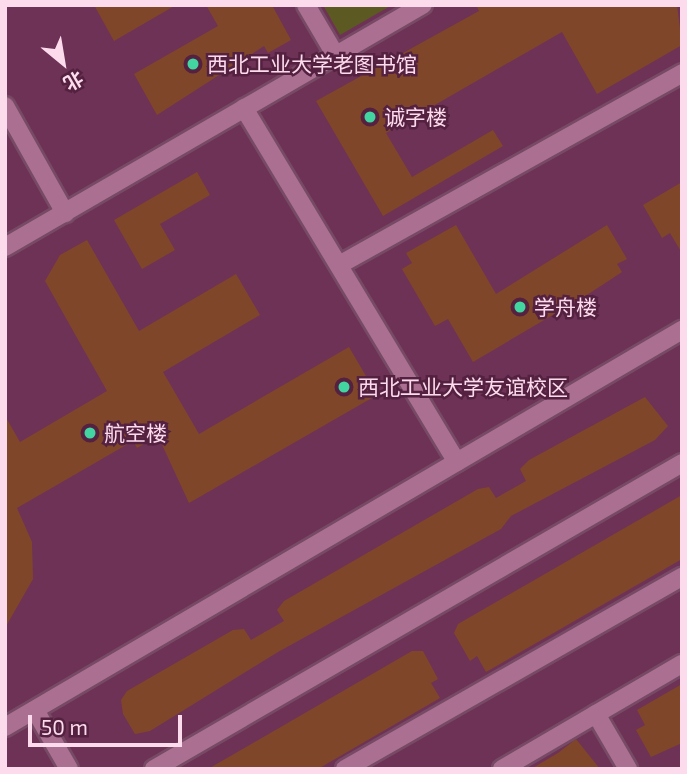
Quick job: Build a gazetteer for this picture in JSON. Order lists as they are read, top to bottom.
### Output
{
  "places": [
    "西北工业大学老图书馆",
    "诚字楼",
    "学舟楼",
    "西北工业大学友谊校区",
    "航空楼"
  ],
  "scale_bar": "50 m",
  "north": "bottom right"
}
